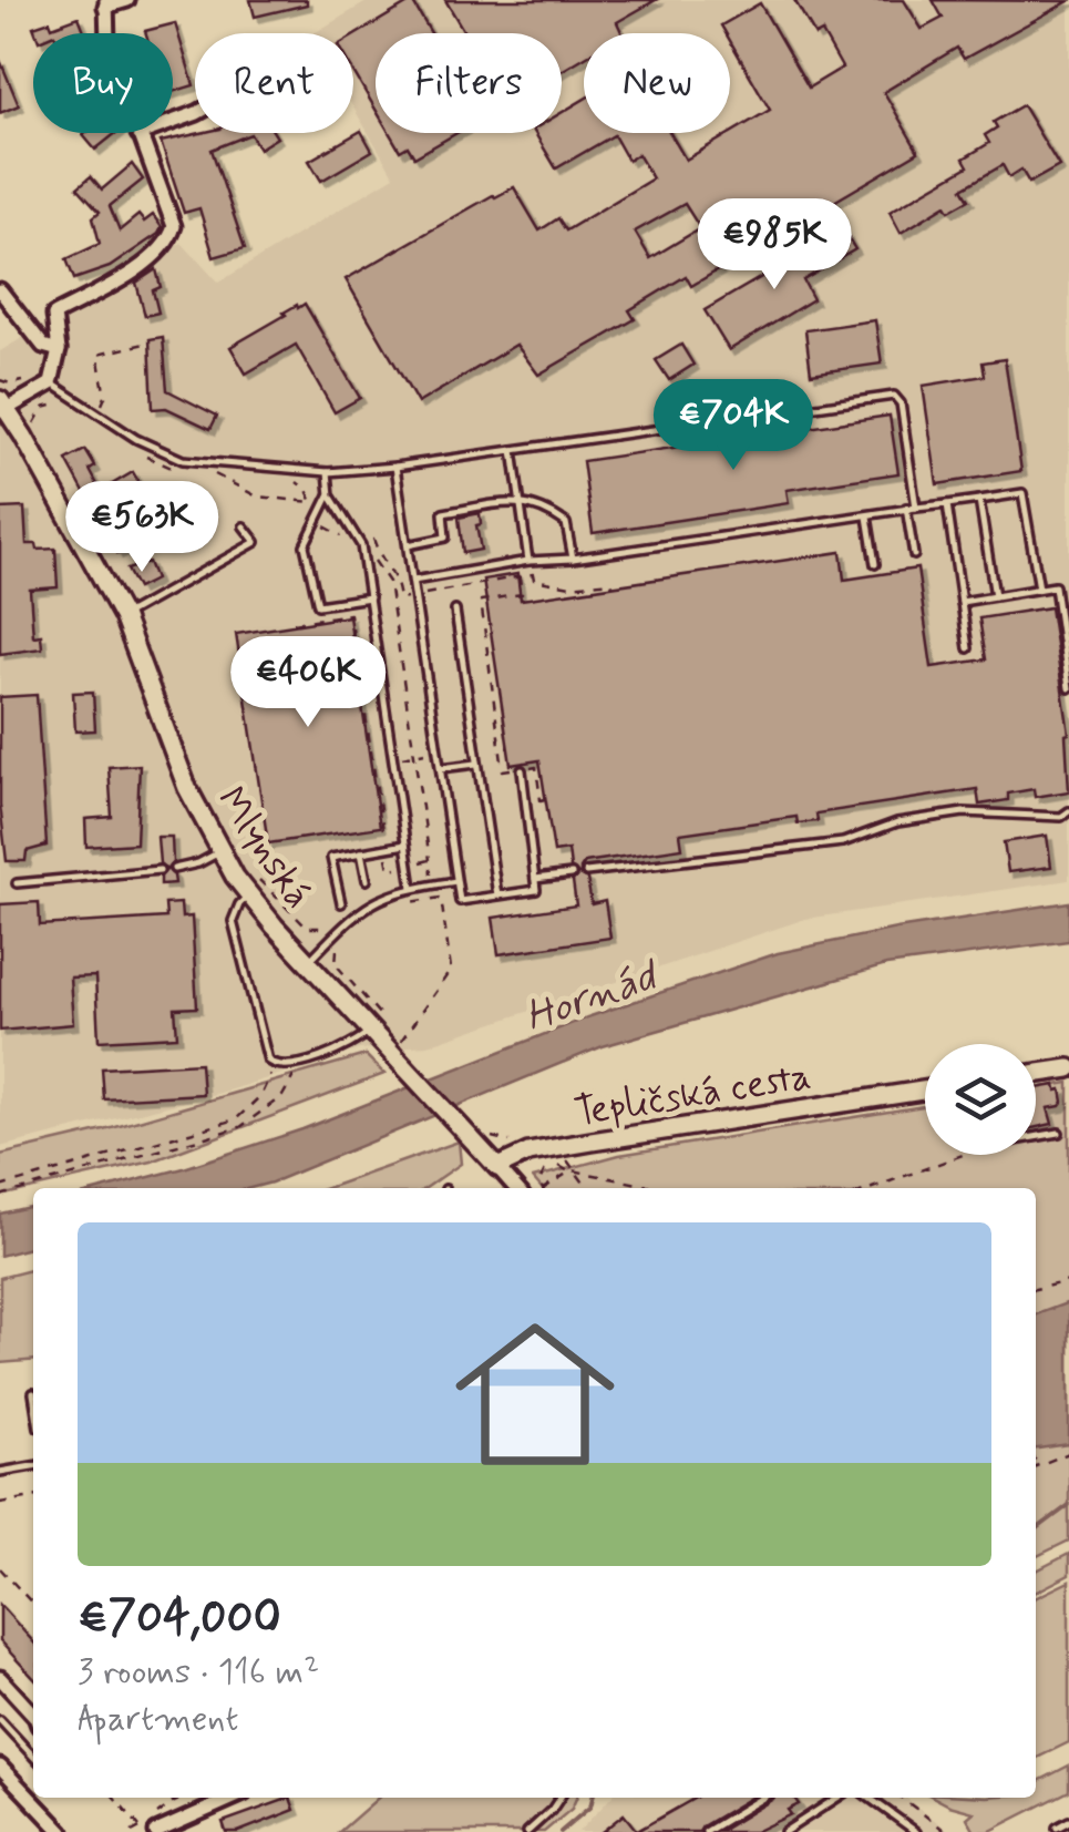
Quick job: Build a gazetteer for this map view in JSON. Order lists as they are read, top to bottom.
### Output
{
  "streets": {
    "street": ["Mlynská", "Tepličská cesta"]
  },
  "crossings": [
    ["Mlynská", "Tepličská cesta"]
  ],
  "water": ["Hornád"],
  "page": {
    "chip": [
      "Buy",
      "Rent",
      "Filters",
      "New"
    ],
    "price": [
      "€985K",
      "€704K",
      "€563K",
      "€406K"
    ],
    "list": [
      {
        "name": "€704,000",
        "note": "3 rooms · 116 m² · Apartment"
      }
    ]
  }
}
